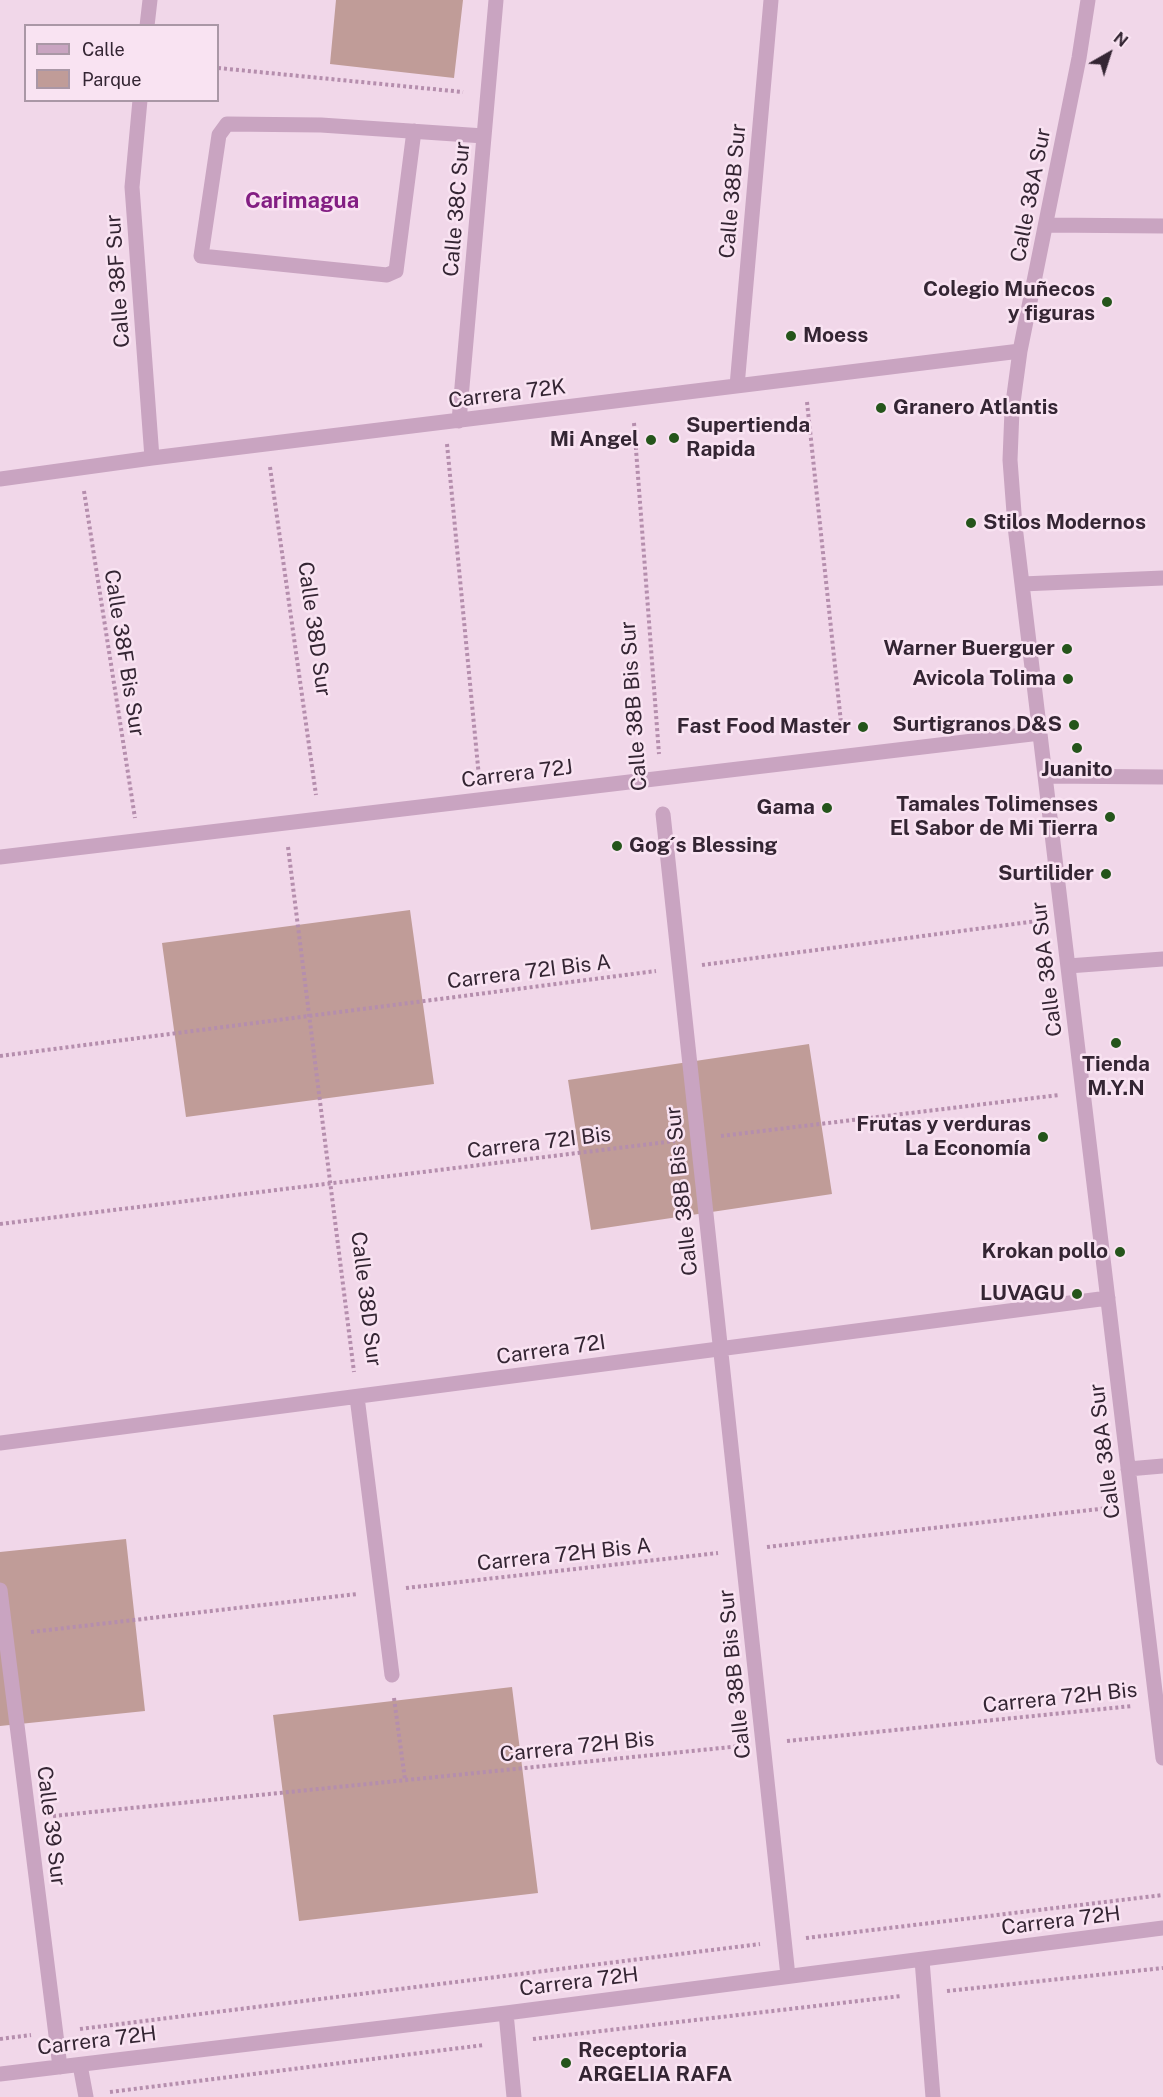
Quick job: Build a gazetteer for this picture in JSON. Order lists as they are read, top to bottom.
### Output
{
  "streets": {
    "street": [
      "Calle 38B Sur",
      "Calle 38A Sur",
      "Calle 38C Sur",
      "Calle 38F Sur",
      "Carrera 72K",
      "Calle 38D Sur",
      "Calle 38B Bis Sur",
      "Carrera 72J",
      "Carrera 72I",
      "Calle 39 Sur",
      "Carrera 72H"
    ],
    "path": [
      "Calle 38F Bis Sur",
      "Carrera 72I Bis A",
      "Carrera 72I Bis",
      "Carrera 72H Bis A",
      "Carrera 72H Bis"
    ]
  },
  "crossings": [
    ["Calle 38B Sur", "Carrera 72K"],
    ["Calle 38A Sur", "Carrera 72K"],
    ["Calle 38A Sur", "Carrera 72J"],
    ["Calle 38A Sur", "Carrera 72I Bis A"],
    ["Calle 38A Sur", "Carrera 72I Bis"],
    ["Calle 38A Sur", "Carrera 72I"],
    ["Calle 38A Sur", "Carrera 72H Bis A"],
    ["Calle 38A Sur", "Carrera 72H Bis"],
    ["Calle 38C Sur", "Carrera 72K"],
    ["Calle 38F Sur", "Carrera 72K"],
    ["Carrera 72K", "Calle 38D Sur"],
    ["Carrera 72K", "Calle 38F Bis Sur"],
    ["Carrera 72K", "Calle 38B Bis Sur"],
    ["Calle 38D Sur", "Carrera 72J"],
    ["Calle 38D Sur", "Carrera 72I Bis A"],
    ["Calle 38D Sur", "Carrera 72I Bis"],
    ["Calle 38D Sur", "Carrera 72I"],
    ["Calle 38D Sur", "Carrera 72H Bis A"],
    ["Calle 38F Bis Sur", "Carrera 72J"],
    ["Calle 38B Bis Sur", "Carrera 72J"],
    ["Calle 38B Bis Sur", "Carrera 72I Bis A"],
    ["Calle 38B Bis Sur", "Carrera 72I Bis"],
    ["Calle 38B Bis Sur", "Carrera 72I"],
    ["Calle 38B Bis Sur", "Carrera 72H Bis A"],
    ["Calle 38B Bis Sur", "Carrera 72H Bis"],
    ["Calle 38B Bis Sur", "Carrera 72H"],
    ["Carrera 72H Bis A", "Calle 39 Sur"],
    ["Carrera 72H Bis", "Calle 39 Sur"],
    ["Calle 39 Sur", "Carrera 72H"]
  ],
  "districts": ["Carimagua"],
  "places": [
    "Colegio Muñecos y figuras",
    "Moess",
    "Granero Atlantis",
    "Supertienda Rapida",
    "Mi Angel",
    "Stilos Modernos",
    "Warner Buerguer",
    "Avicola Tolima",
    "Surtigranos D&S",
    "Fast Food Master",
    "Juanito",
    "Gama",
    "Tamales Tolimenses El Sabor de Mi Tierra",
    "Gog´s Blessing",
    "Surtilider",
    "Tienda M.Y.N",
    "Frutas y verduras La Economía",
    "Krokan pollo",
    "LUVAGU",
    "Receptoria ARGELIA RAFA"
  ],
  "legend": ["Calle", "Parque"],
  "north": "top right"
}
